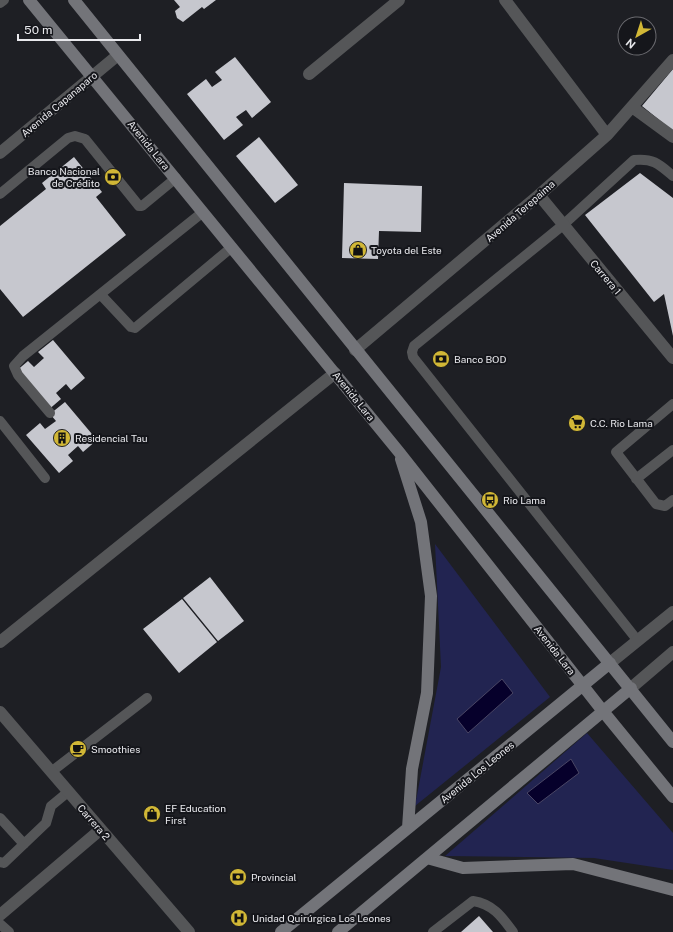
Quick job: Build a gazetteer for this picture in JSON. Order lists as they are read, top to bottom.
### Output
{
  "streets": {
    "street": [
      "Avenida Capanaparo",
      "Avenida Lara",
      "Avenida Terepaima",
      "Carrera 1",
      "Avenida Los Leones",
      "Carrera 2"
    ]
  },
  "crossings": [
    ["Avenida Capanaparo", "Avenida Lara"],
    ["Avenida Lara", "Avenida Los Leones"],
    ["Avenida Terepaima", "Carrera 1"]
  ],
  "places": {
    "bank": ["Banco Nacional de Crédito", "Banco BOD", "Provincial"],
    "shop": ["Toyota del Este", "EF Education First"],
    "supermarket": ["C.C. Rio Lama"],
    "building": ["Residencial Tau"],
    "bus stop": ["Rio Lama"],
    "cafe": ["Smoothies"],
    "hospital": ["Unidad Quirúrgica Los Leones"]
  },
  "scale_bar": "50 m",
  "north": "bottom left"
}
